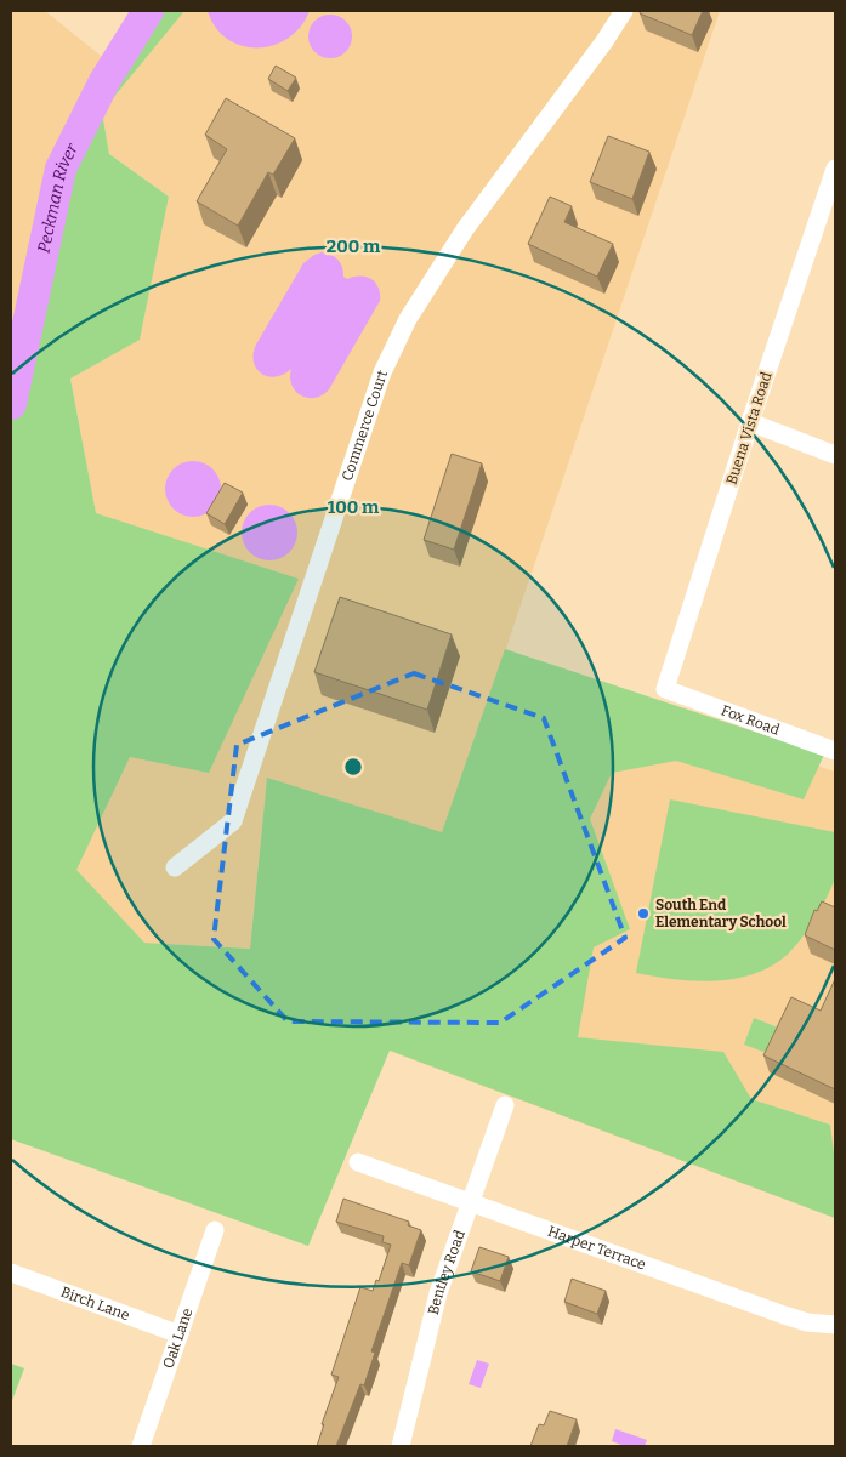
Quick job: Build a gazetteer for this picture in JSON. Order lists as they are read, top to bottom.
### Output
{
  "streets": {
    "street": [
      "Commerce Court",
      "Buena Vista Road",
      "Fox Road",
      "Harper Terrace",
      "Bentley Road",
      "Birch Lane",
      "Oak Lane"
    ]
  },
  "crossings": [
    ["Buena Vista Road", "Fox Road"],
    ["Harper Terrace", "Bentley Road"],
    ["Birch Lane", "Oak Lane"]
  ],
  "water": ["Peckman River"],
  "places": ["South End Elementary School"],
  "rings": ["200 m", "100 m"]
}
